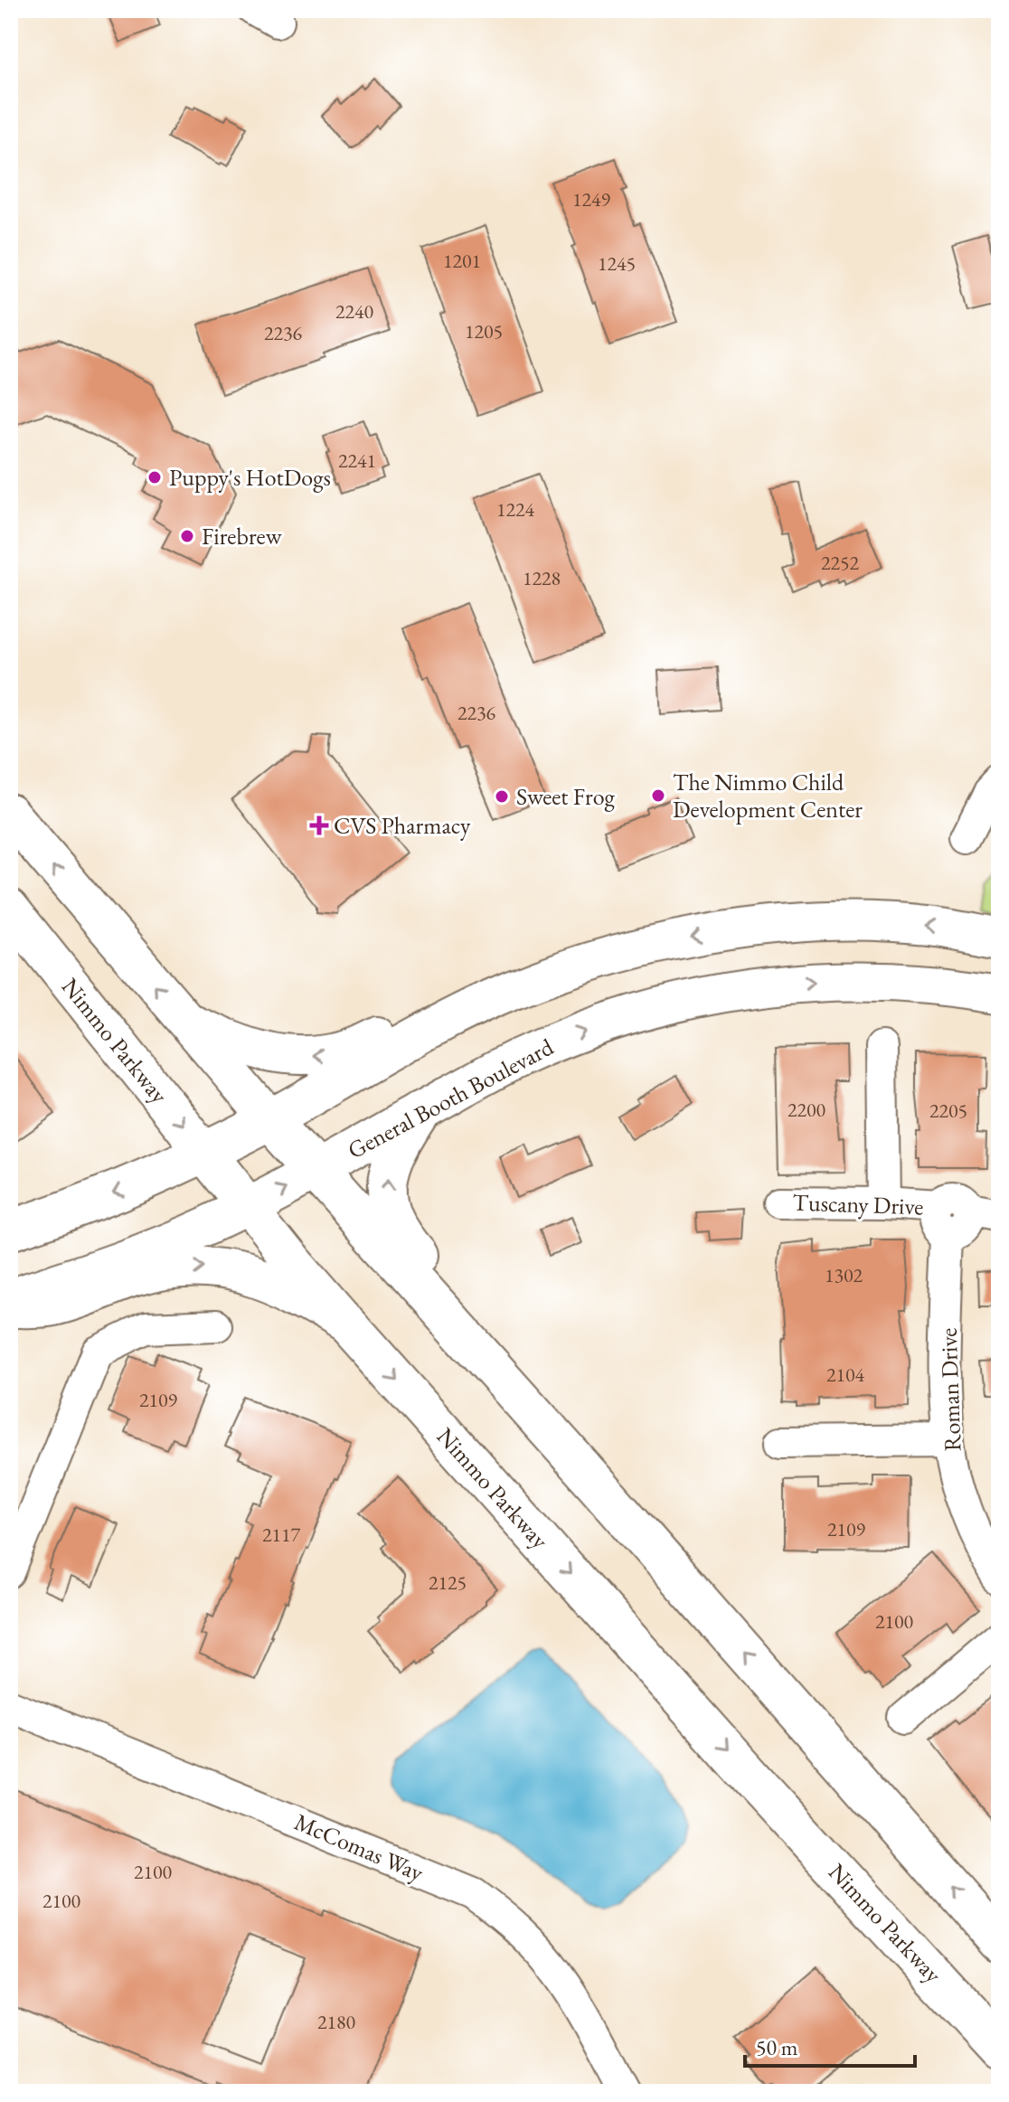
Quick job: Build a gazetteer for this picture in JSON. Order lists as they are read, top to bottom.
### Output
{
  "streets": {
    "highway": ["Nimmo Parkway"],
    "main road": ["General Booth Boulevard"],
    "street": ["Tuscany Drive", "Roman Drive", "McComas Way"]
  },
  "crossings": [
    ["Nimmo Parkway", "General Booth Boulevard"],
    ["Tuscany Drive", "Roman Drive"]
  ],
  "one_way": ["Nimmo Parkway"],
  "places": {
    "other": [
      "Puppy's HotDogs",
      "Firebrew",
      "The Nimmo Child Development Center",
      "Sweet Frog"
    ],
    "health": ["CVS Pharmacy"]
  },
  "house_numbers": [
    "1249",
    "1201",
    "1245",
    "2240",
    "1205",
    "2236",
    "2241",
    "1224",
    "2252",
    "1228",
    "2236",
    "2200",
    "2205",
    "1302",
    "2104",
    "2109",
    "2109",
    "2117",
    "2125",
    "2100",
    "2100",
    "2100",
    "2180"
  ],
  "scale_bar": "50 m"
}
